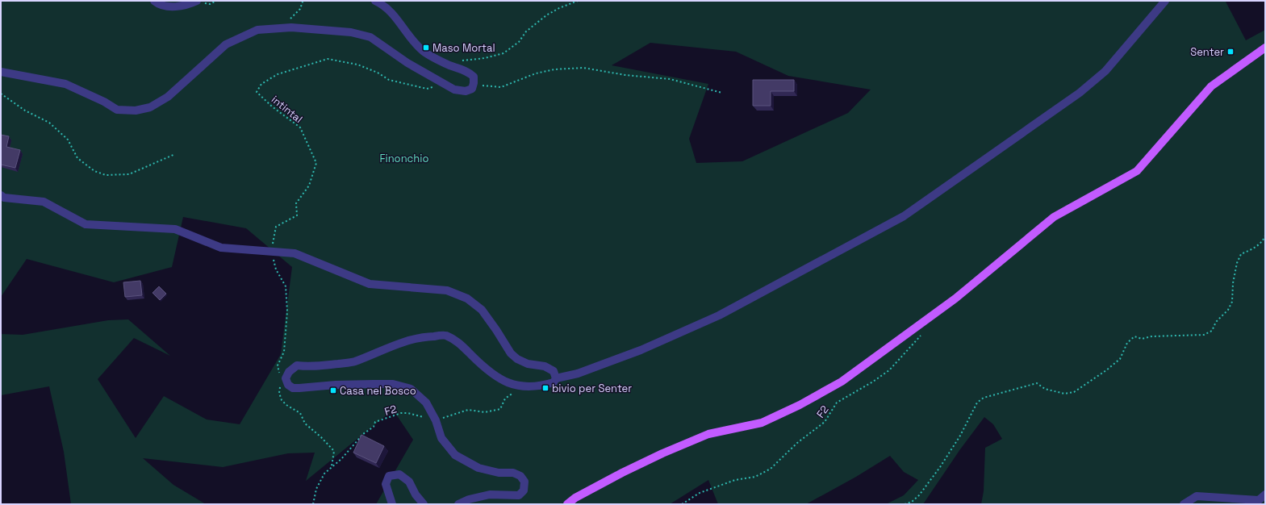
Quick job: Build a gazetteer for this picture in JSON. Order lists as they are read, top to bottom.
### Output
{
  "streets": {
    "path": ["intintal", "F2"]
  },
  "parks": ["Finonchio"],
  "places": {
    "transit": [
      "Maso Mortal",
      "Senter",
      "bivio per Senter",
      "Casa nel Bosco"
    ]
  }
}
